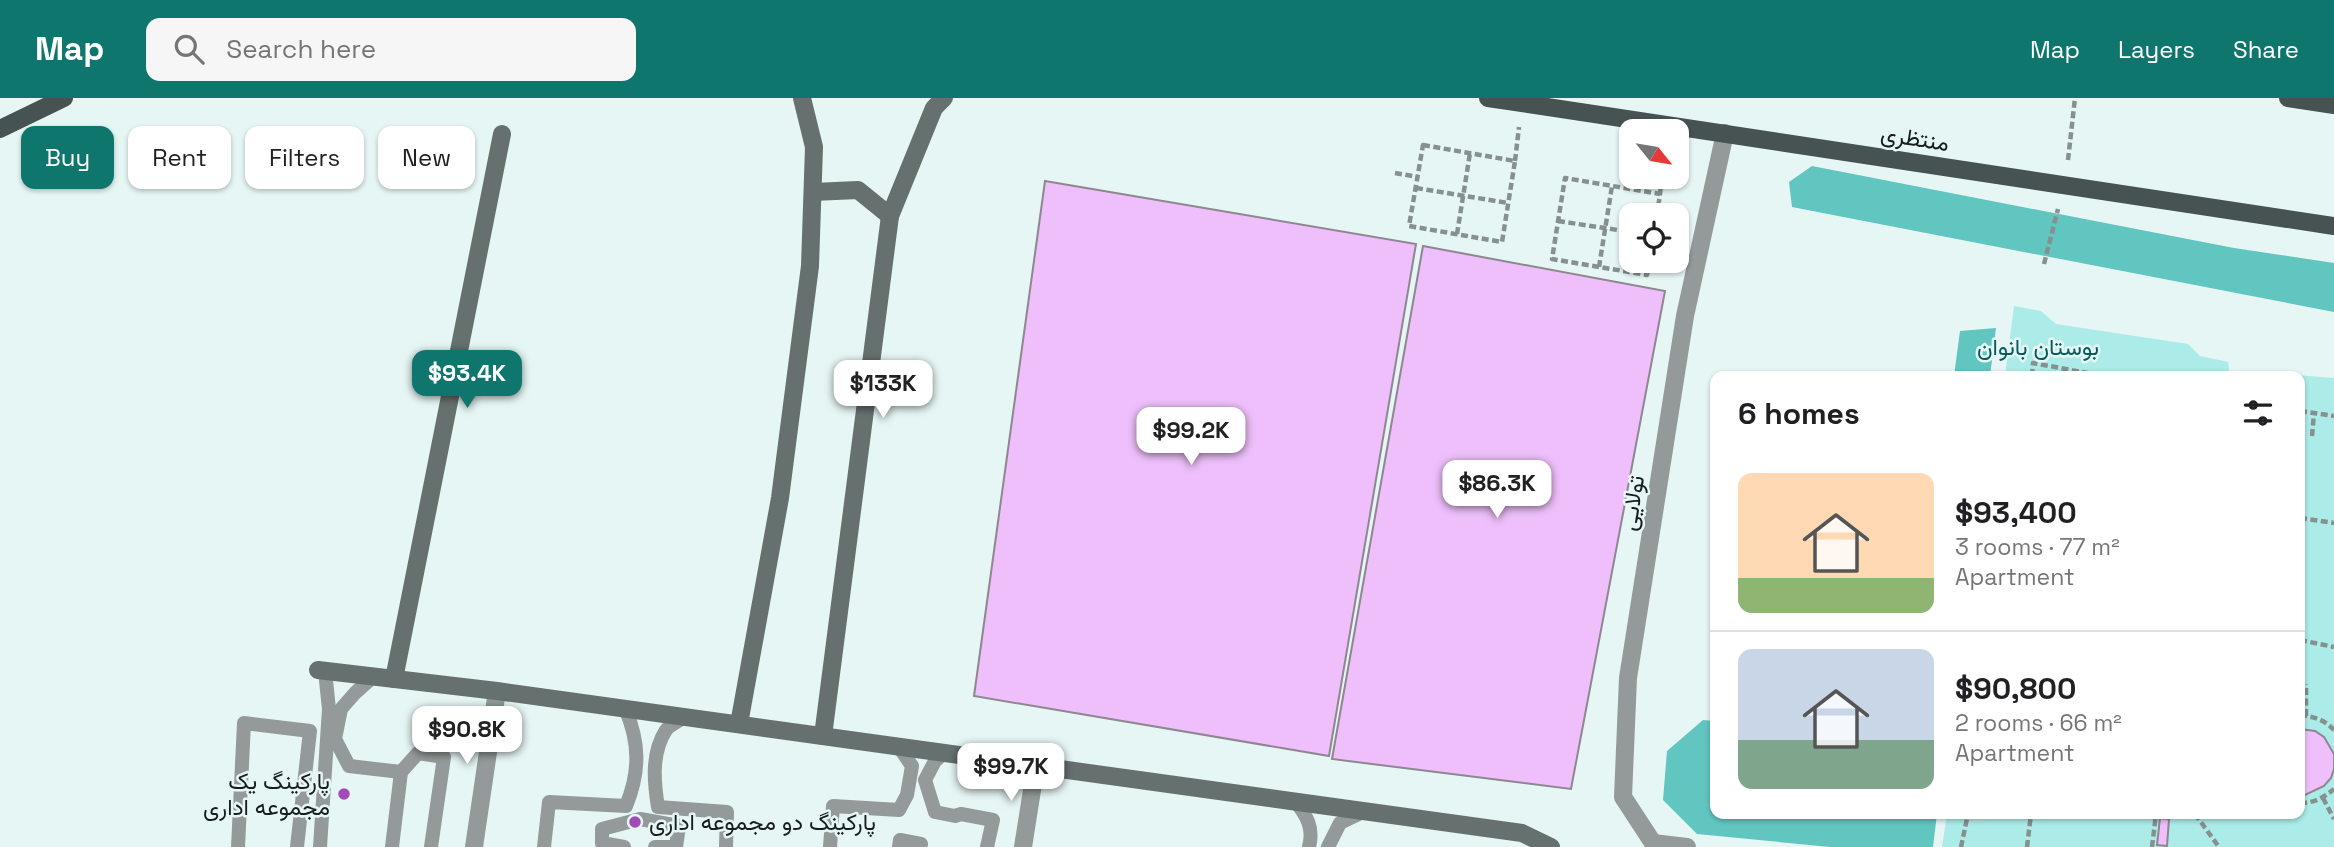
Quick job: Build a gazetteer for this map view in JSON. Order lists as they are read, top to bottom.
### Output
{
  "streets": {
    "main road": ["منتظری"],
    "street": ["تولایی"]
  },
  "crossings": [
    ["منتظری", "تولایی"]
  ],
  "parks": ["بوستان بانوان"],
  "places": ["پارکینگ یک مجموعه اداری", "پارکینگ دو مجموعه اداری"],
  "north": "bottom right",
  "page": {
    "header": "Map",
    "search": "Search here",
    "nav": ["Map", "Layers", "Share"],
    "chip": [
      "Buy",
      "Rent",
      "Filters",
      "New"
    ],
    "price": [
      "$93.4K",
      "$133K",
      "$99.2K",
      "$86.3K",
      "$90.8K",
      "$99.7K"
    ],
    "heading": "6 homes",
    "list": [
      {
        "name": "$93,400",
        "note": "3 rooms · 77 m² · Apartment"
      },
      {
        "name": "$90,800",
        "note": "2 rooms · 66 m² · Apartment"
      }
    ]
  }
}
